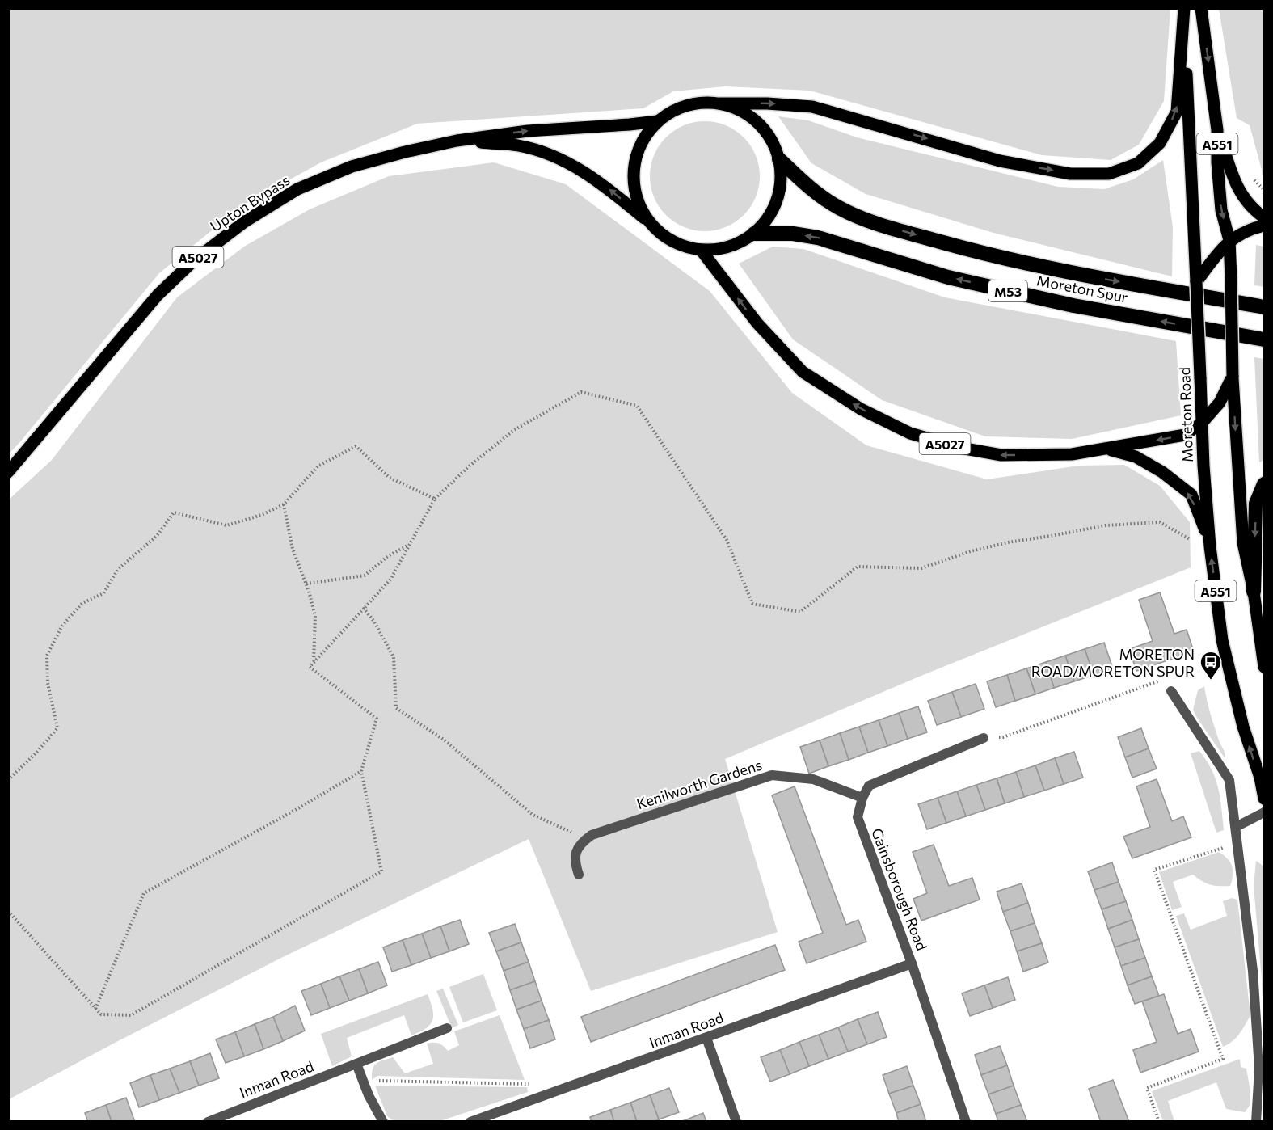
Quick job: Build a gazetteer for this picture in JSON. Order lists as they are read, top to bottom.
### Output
{
  "streets": {
    "highway": ["Moreton Spur", "M53"],
    "main road": [
      "A551",
      "Upton Bypass",
      "A5027",
      "Moreton Road"
    ],
    "street": ["Kenilworth Gardens", "Gainsborough Road", "Inman Road"]
  },
  "crossings": [
    ["A551", "A5027"],
    ["Upton Bypass", "A5027"],
    ["Upton Bypass", "Moreton Spur"],
    ["A5027", "Moreton Spur"],
    ["A5027", "Moreton Road"],
    ["Kenilworth Gardens", "Gainsborough Road"],
    ["Gainsborough Road", "Inman Road"]
  ],
  "places": {
    "bus stop": ["MORETON ROAD/MORETON SPUR"]
  }
}
